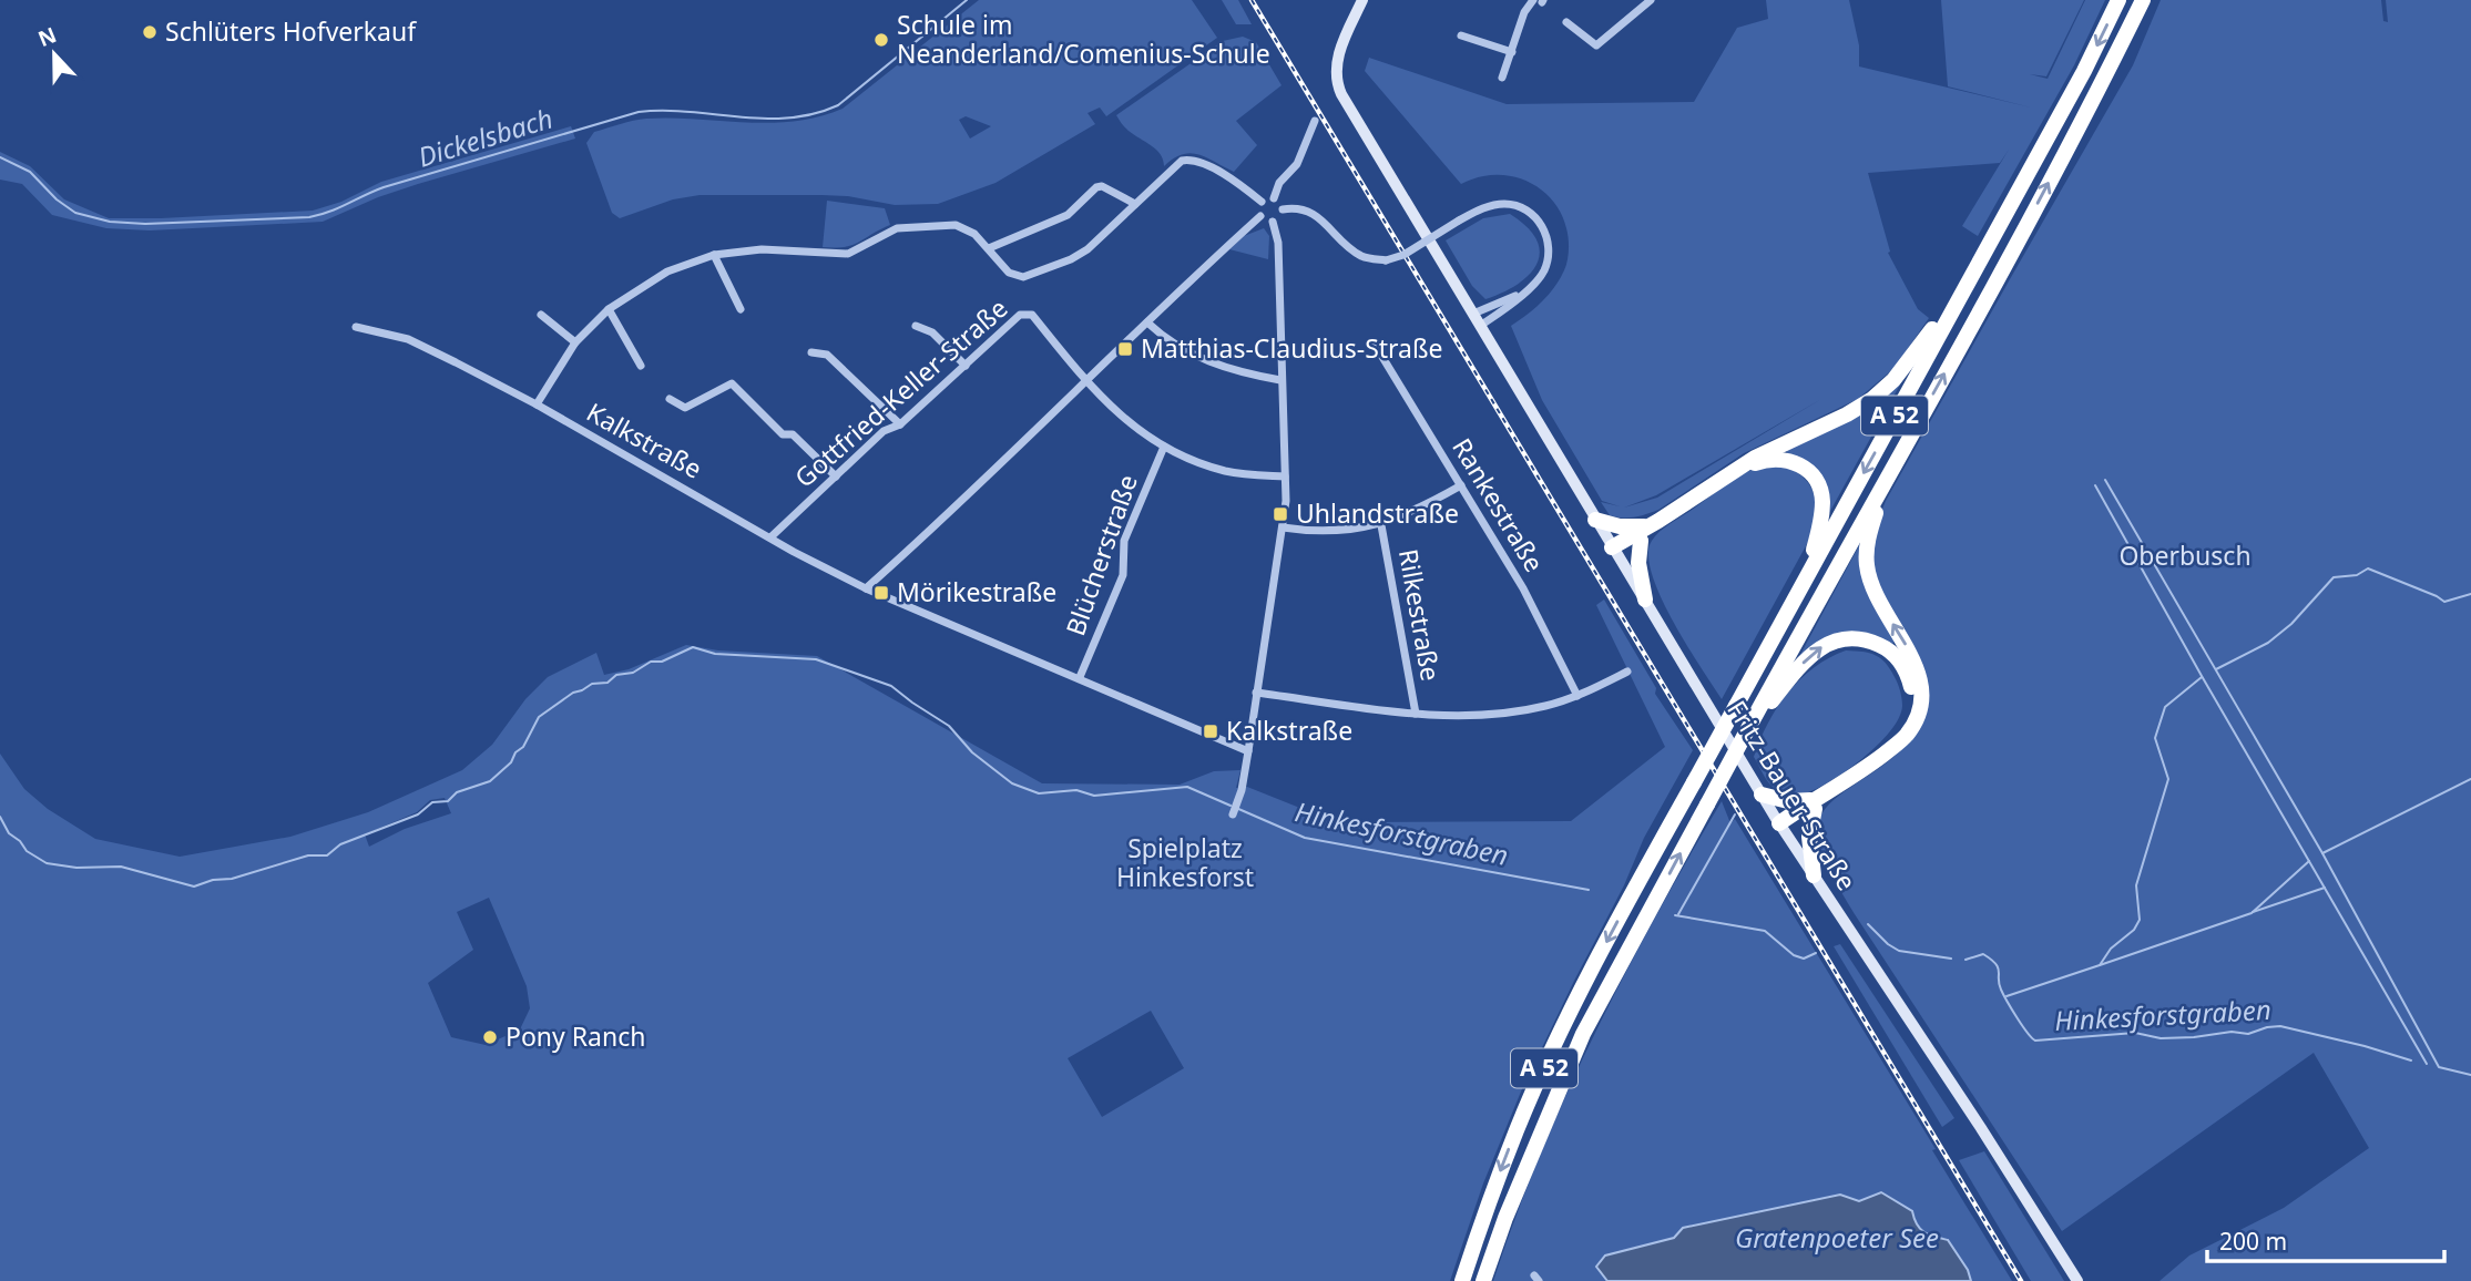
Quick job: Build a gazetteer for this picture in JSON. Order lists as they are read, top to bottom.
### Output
{
  "streets": {
    "highway": ["A 52"],
    "main road": ["Fritz-Bauer-Straße"],
    "street": [
      "Gottfried-Keller-Straße",
      "Kalkstraße",
      "Rankestraße",
      "Blücherstraße",
      "Rilkestraße"
    ]
  },
  "crossings": [
    ["Gottfried-Keller-Straße", "Kalkstraße"],
    ["Kalkstraße", "Blücherstraße"]
  ],
  "water": ["Dickelsbach", "Hinkesforstgraben", "Gratenpoeter See"],
  "parks": ["Oberbusch", "Spielplatz Hinkesforst"],
  "places": {
    "other": ["Schlüters Hofverkauf", "Schule im Neanderland/Comenius-Schule", "Pony Ranch"],
    "transit": [
      "Matthias-Claudius-Straße",
      "Uhlandstraße",
      "Mörikestraße",
      "Kalkstraße"
    ]
  },
  "scale_bar": "200 m",
  "north": "top"
}
